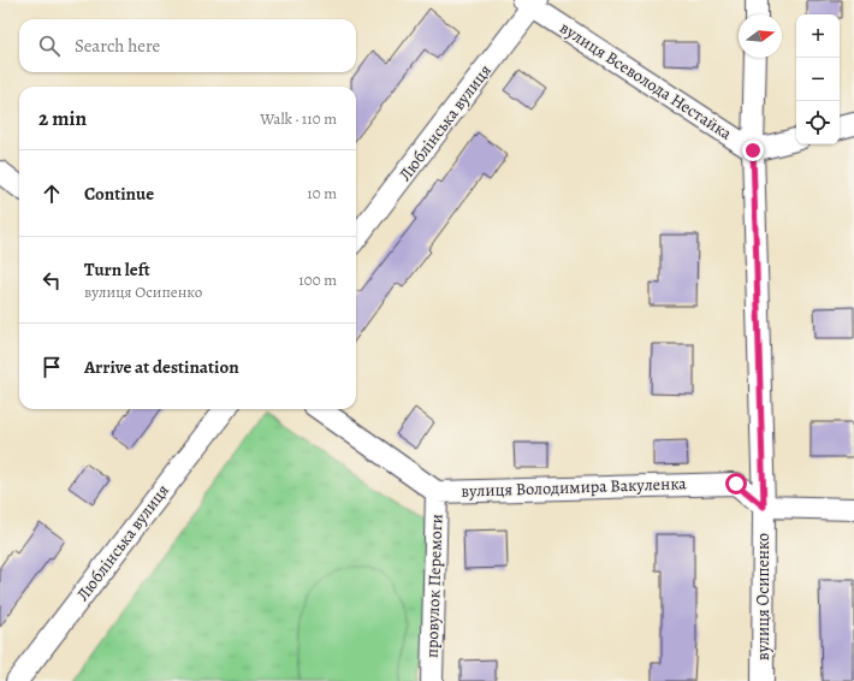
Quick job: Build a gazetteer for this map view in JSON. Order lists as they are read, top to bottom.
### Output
{
  "streets": {
    "street": [
      "вулиця Всеволода Нестайка",
      "Люблінська вулиця",
      "вулиця Володимира Вакуленка",
      "провулок Перемоги",
      "вулиця Осипенко"
    ]
  },
  "crossings": [
    ["вулиця Всеволода Нестайка", "Люблінська вулиця"],
    ["вулиця Всеволода Нестайка", "вулиця Осипенко"],
    ["вулиця Володимира Вакуленка", "провулок Перемоги"],
    ["вулиця Володимира Вакуленка", "вулиця Осипенко"]
  ],
  "north": "right",
  "page": {
    "map_buttons": ["+", "−"],
    "search": "Search here",
    "heading": ["2 min", "Walk · 110 m"],
    "list": [
      ["Continue", "10 m"],
      ["Turn left", "вулиця Осипенко", "100 m"],
      "Arrive at destination"
    ]
  }
}
